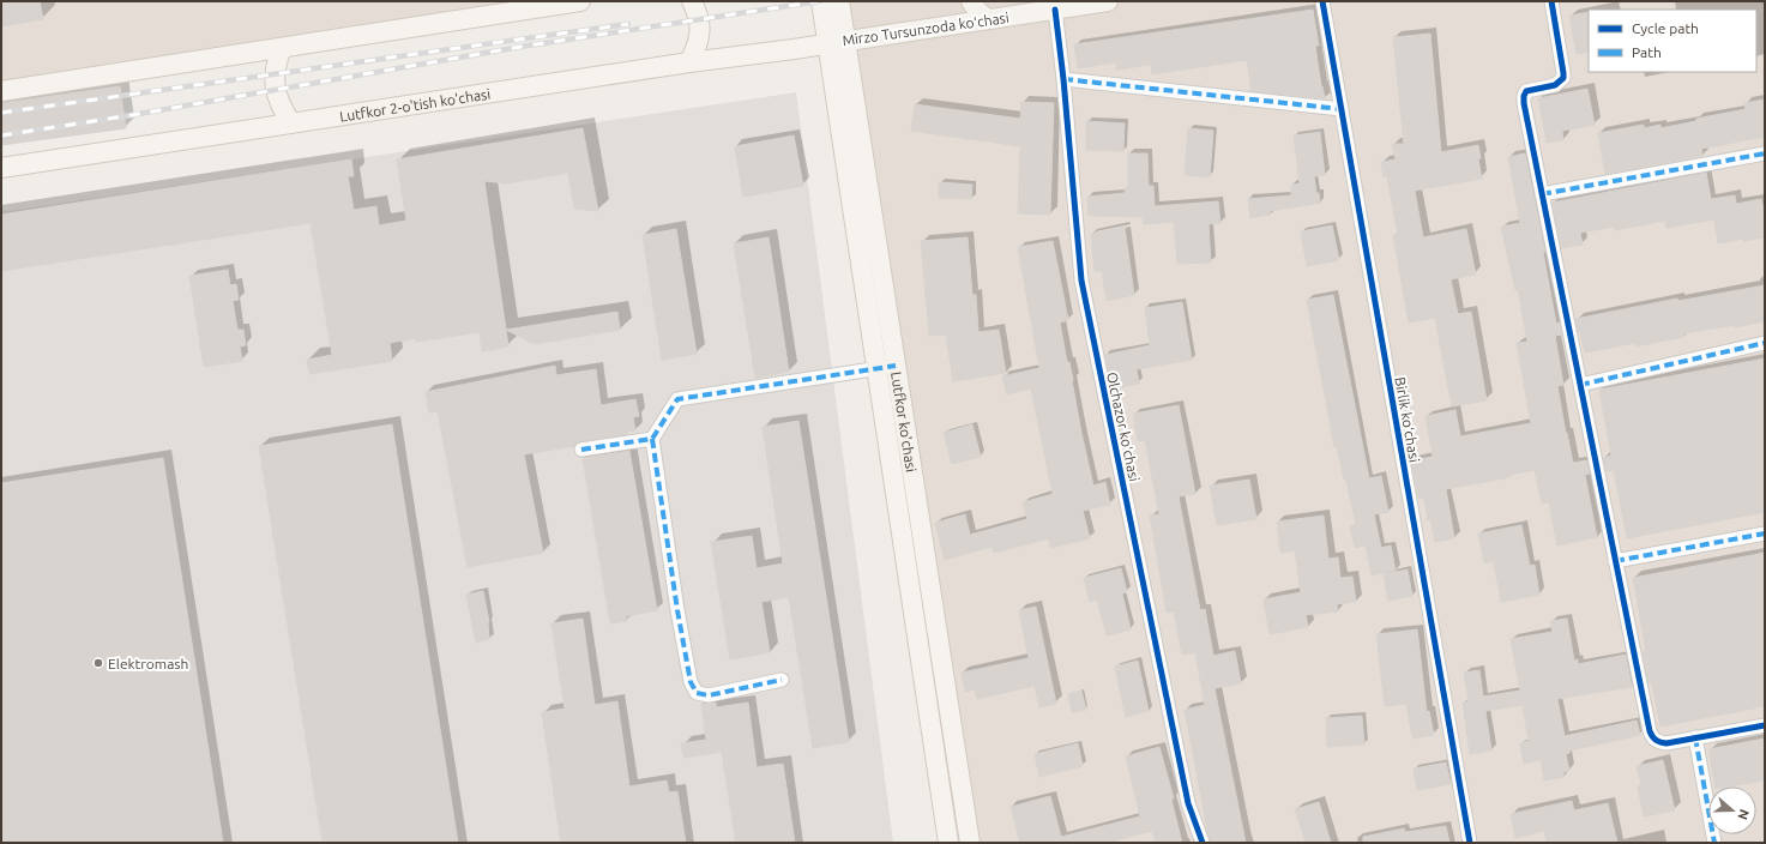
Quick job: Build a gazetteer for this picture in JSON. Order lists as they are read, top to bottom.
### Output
{
  "streets": {
    "main road": ["Mirzo Tursunzoda koʻchasi", "Lutfkor 2-o'tish ko'chasi", "Lutfkor ko'chasi"],
    "street": ["Birlik koʻchasi", "Olchazor koʻchasi"]
  },
  "crossings": [
    ["Mirzo Tursunzoda koʻchasi", "Lutfkor 2-o'tish ko'chasi"],
    ["Mirzo Tursunzoda koʻchasi", "Lutfkor ko'chasi"],
    ["Mirzo Tursunzoda koʻchasi", "Olchazor koʻchasi"],
    ["Lutfkor 2-o'tish ko'chasi", "Lutfkor ko'chasi"]
  ],
  "places": ["Elektromash"],
  "legend": ["Cycle path", "Path"],
  "north": "right"
}
